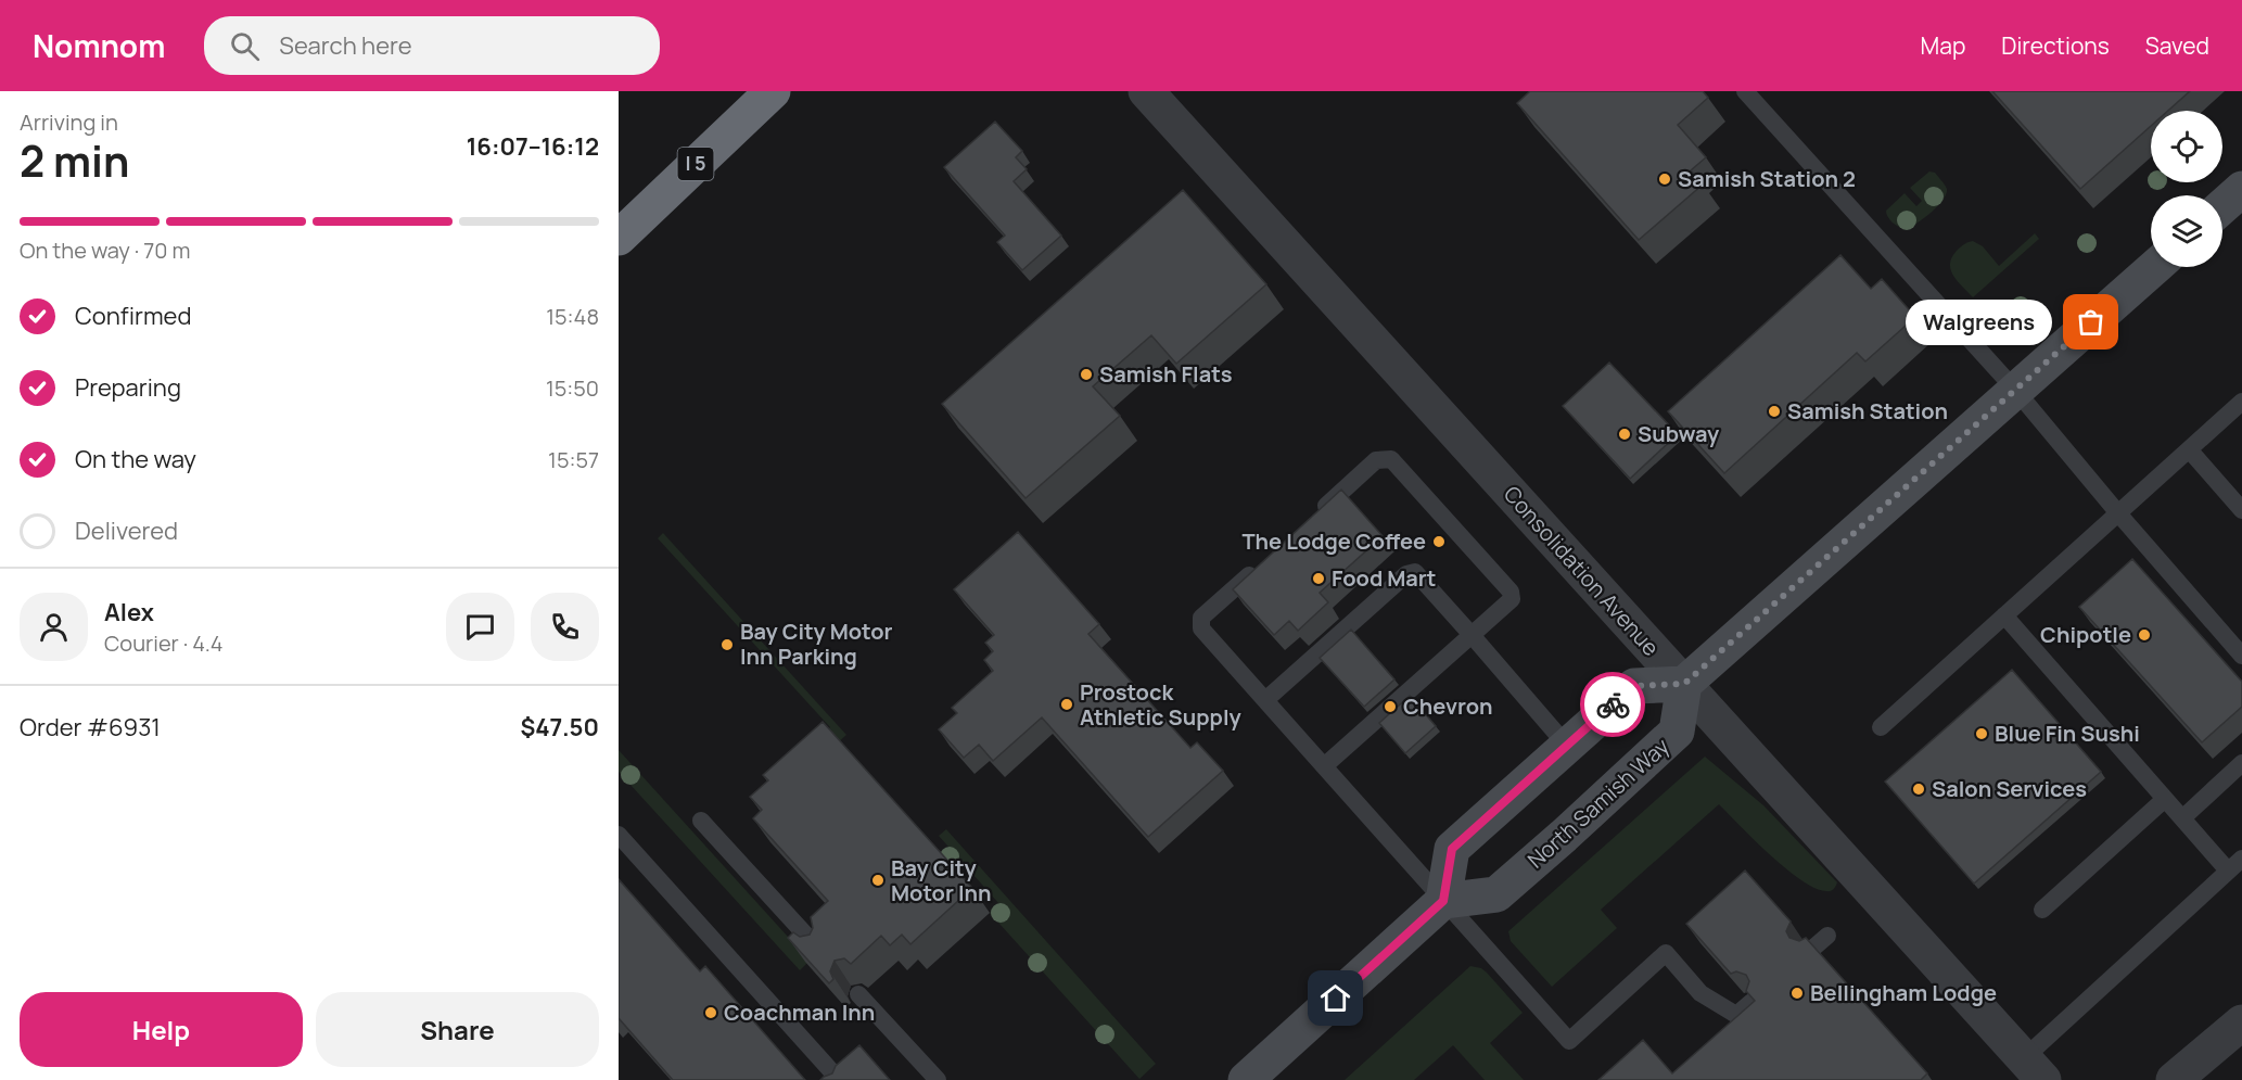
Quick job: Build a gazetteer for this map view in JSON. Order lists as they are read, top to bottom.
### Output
{
  "streets": {
    "highway": ["I 5"],
    "main road": ["North Samish Way"],
    "street": ["Consolidation Avenue"]
  },
  "crossings": [
    ["Consolidation Avenue", "North Samish Way"]
  ],
  "places": [
    "Samish Station 2",
    "Walgreens",
    "Samish Flats",
    "Samish Station",
    "Subway",
    "The Lodge Coffee",
    "Food Mart",
    "Chipotle",
    "Bay City Motor Inn Parking",
    "Prostock Athletic Supply",
    "Chevron",
    "Blue Fin Sushi",
    "Salon Services",
    "Bay City Motor Inn",
    "Bellingham Lodge",
    "Coachman Inn"
  ],
  "page": {
    "header": "Nomnom",
    "search": "Search here",
    "nav": ["Map", "Directions", "Saved"],
    "heading": ["2 min", "Arriving in", "16:07–16:12"],
    "panel": [
      "Alex",
      "Courier · 4.4",
      "Order #6931",
      "$47.50"
    ],
    "bar": "On the way · 70 m",
    "list": [
      ["Confirmed", "15:48"],
      ["Preparing", "15:50"],
      ["On the way", "15:57"],
      "Delivered"
    ],
    "bubble": "Walgreens",
    "buttons": ["Help", "Share"]
  }
}
